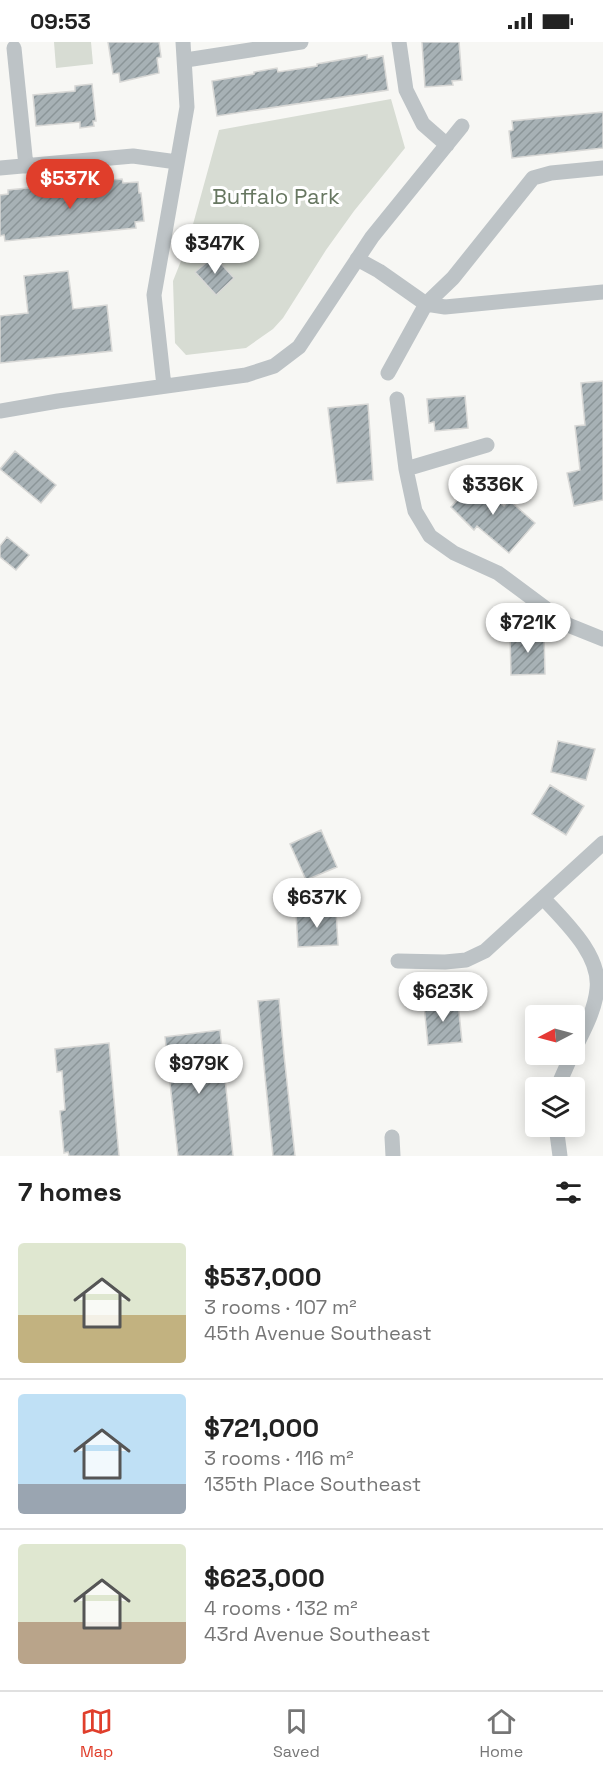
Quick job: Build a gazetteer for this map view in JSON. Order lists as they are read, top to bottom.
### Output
{
  "parks": ["Buffalo Park"],
  "north": "left",
  "page": {
    "status": "09:53",
    "price": [
      "$537K",
      "$347K",
      "$336K",
      "$721K",
      "$637K",
      "$623K",
      "$979K"
    ],
    "heading": "7 homes",
    "list": [
      {
        "name": "$537,000",
        "note": "3 rooms · 107 m² · 45th Avenue Southeast"
      },
      {
        "name": "$721,000",
        "note": "3 rooms · 116 m² · 135th Place Southeast"
      },
      {
        "name": "$623,000",
        "note": "4 rooms · 132 m² · 43rd Avenue Southeast"
      }
    ],
    "tabs": ["Map", "Saved", "Home"]
  }
}
